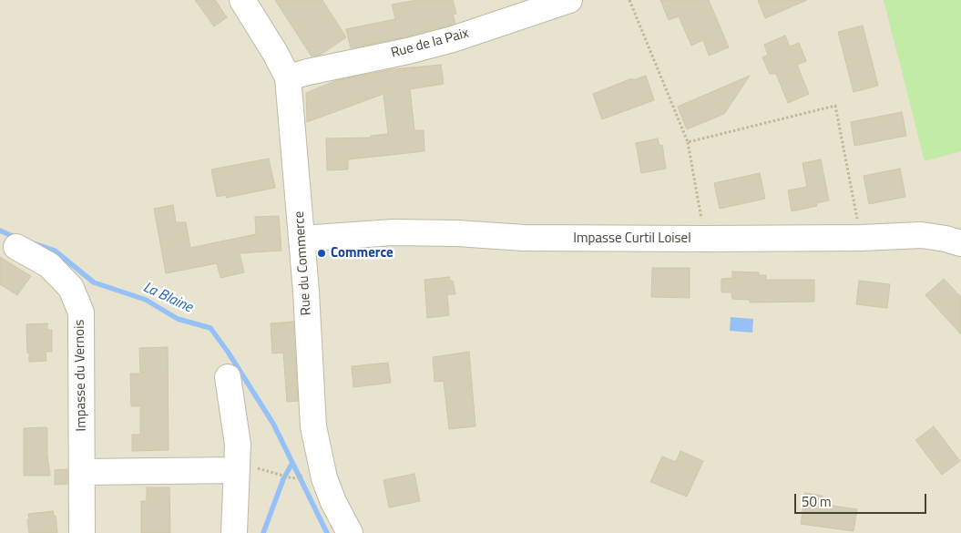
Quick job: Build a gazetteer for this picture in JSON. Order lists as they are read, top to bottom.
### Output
{
  "streets": {
    "street": [
      "Rue de la Paix",
      "Impasse Curtil Loisel",
      "Rue du Commerce",
      "Impasse du Vernois"
    ]
  },
  "crossings": [
    ["Rue de la Paix", "Rue du Commerce"],
    ["Impasse Curtil Loisel", "Rue du Commerce"]
  ],
  "water": ["La Blaine"],
  "places": ["Commerce"],
  "scale_bar": "50 m"
}
